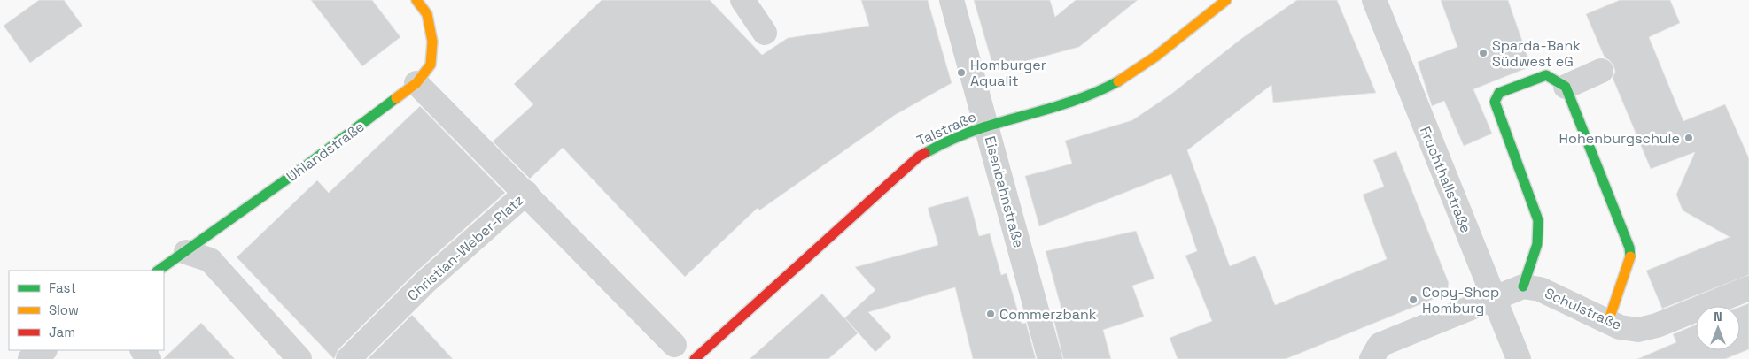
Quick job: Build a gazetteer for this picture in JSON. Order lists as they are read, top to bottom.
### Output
{
  "streets": {
    "street": [
      "Talstraße",
      "Uhlandstraße",
      "Fruchthallstraße",
      "Eisenbahnstraße",
      "Christian-Weber-Platz",
      "Schulstraße"
    ]
  },
  "crossings": [
    ["Talstraße", "Eisenbahnstraße"]
  ],
  "places": [
    "Sparda-Bank Südwest eG",
    "Homburger Aqualit",
    "Hohenburgschule",
    "Copy-Shop Homburg",
    "Commerzbank"
  ],
  "legend": ["Fast", "Slow", "Jam"],
  "north": "top"
}
